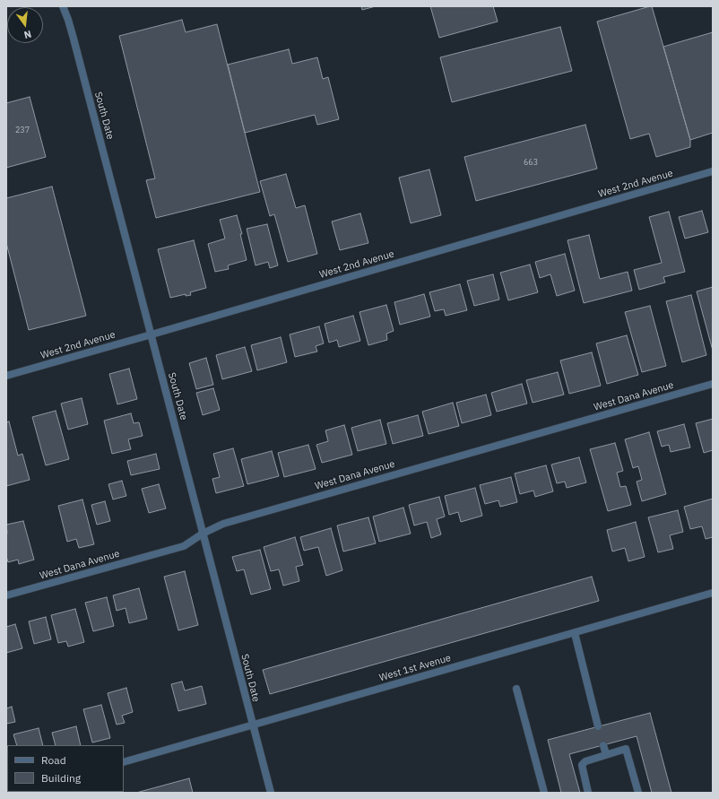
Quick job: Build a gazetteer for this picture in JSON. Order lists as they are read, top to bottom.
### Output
{
  "streets": {
    "street": [
      "South Date",
      "West 2nd Avenue",
      "West Dana Avenue",
      "West 1st Avenue"
    ]
  },
  "crossings": [
    ["South Date", "West 2nd Avenue"],
    ["South Date", "West Dana Avenue"],
    ["South Date", "West 1st Avenue"]
  ],
  "house_numbers": ["237", "663"],
  "legend": ["Road", "Building"],
  "north": "bottom"
}
